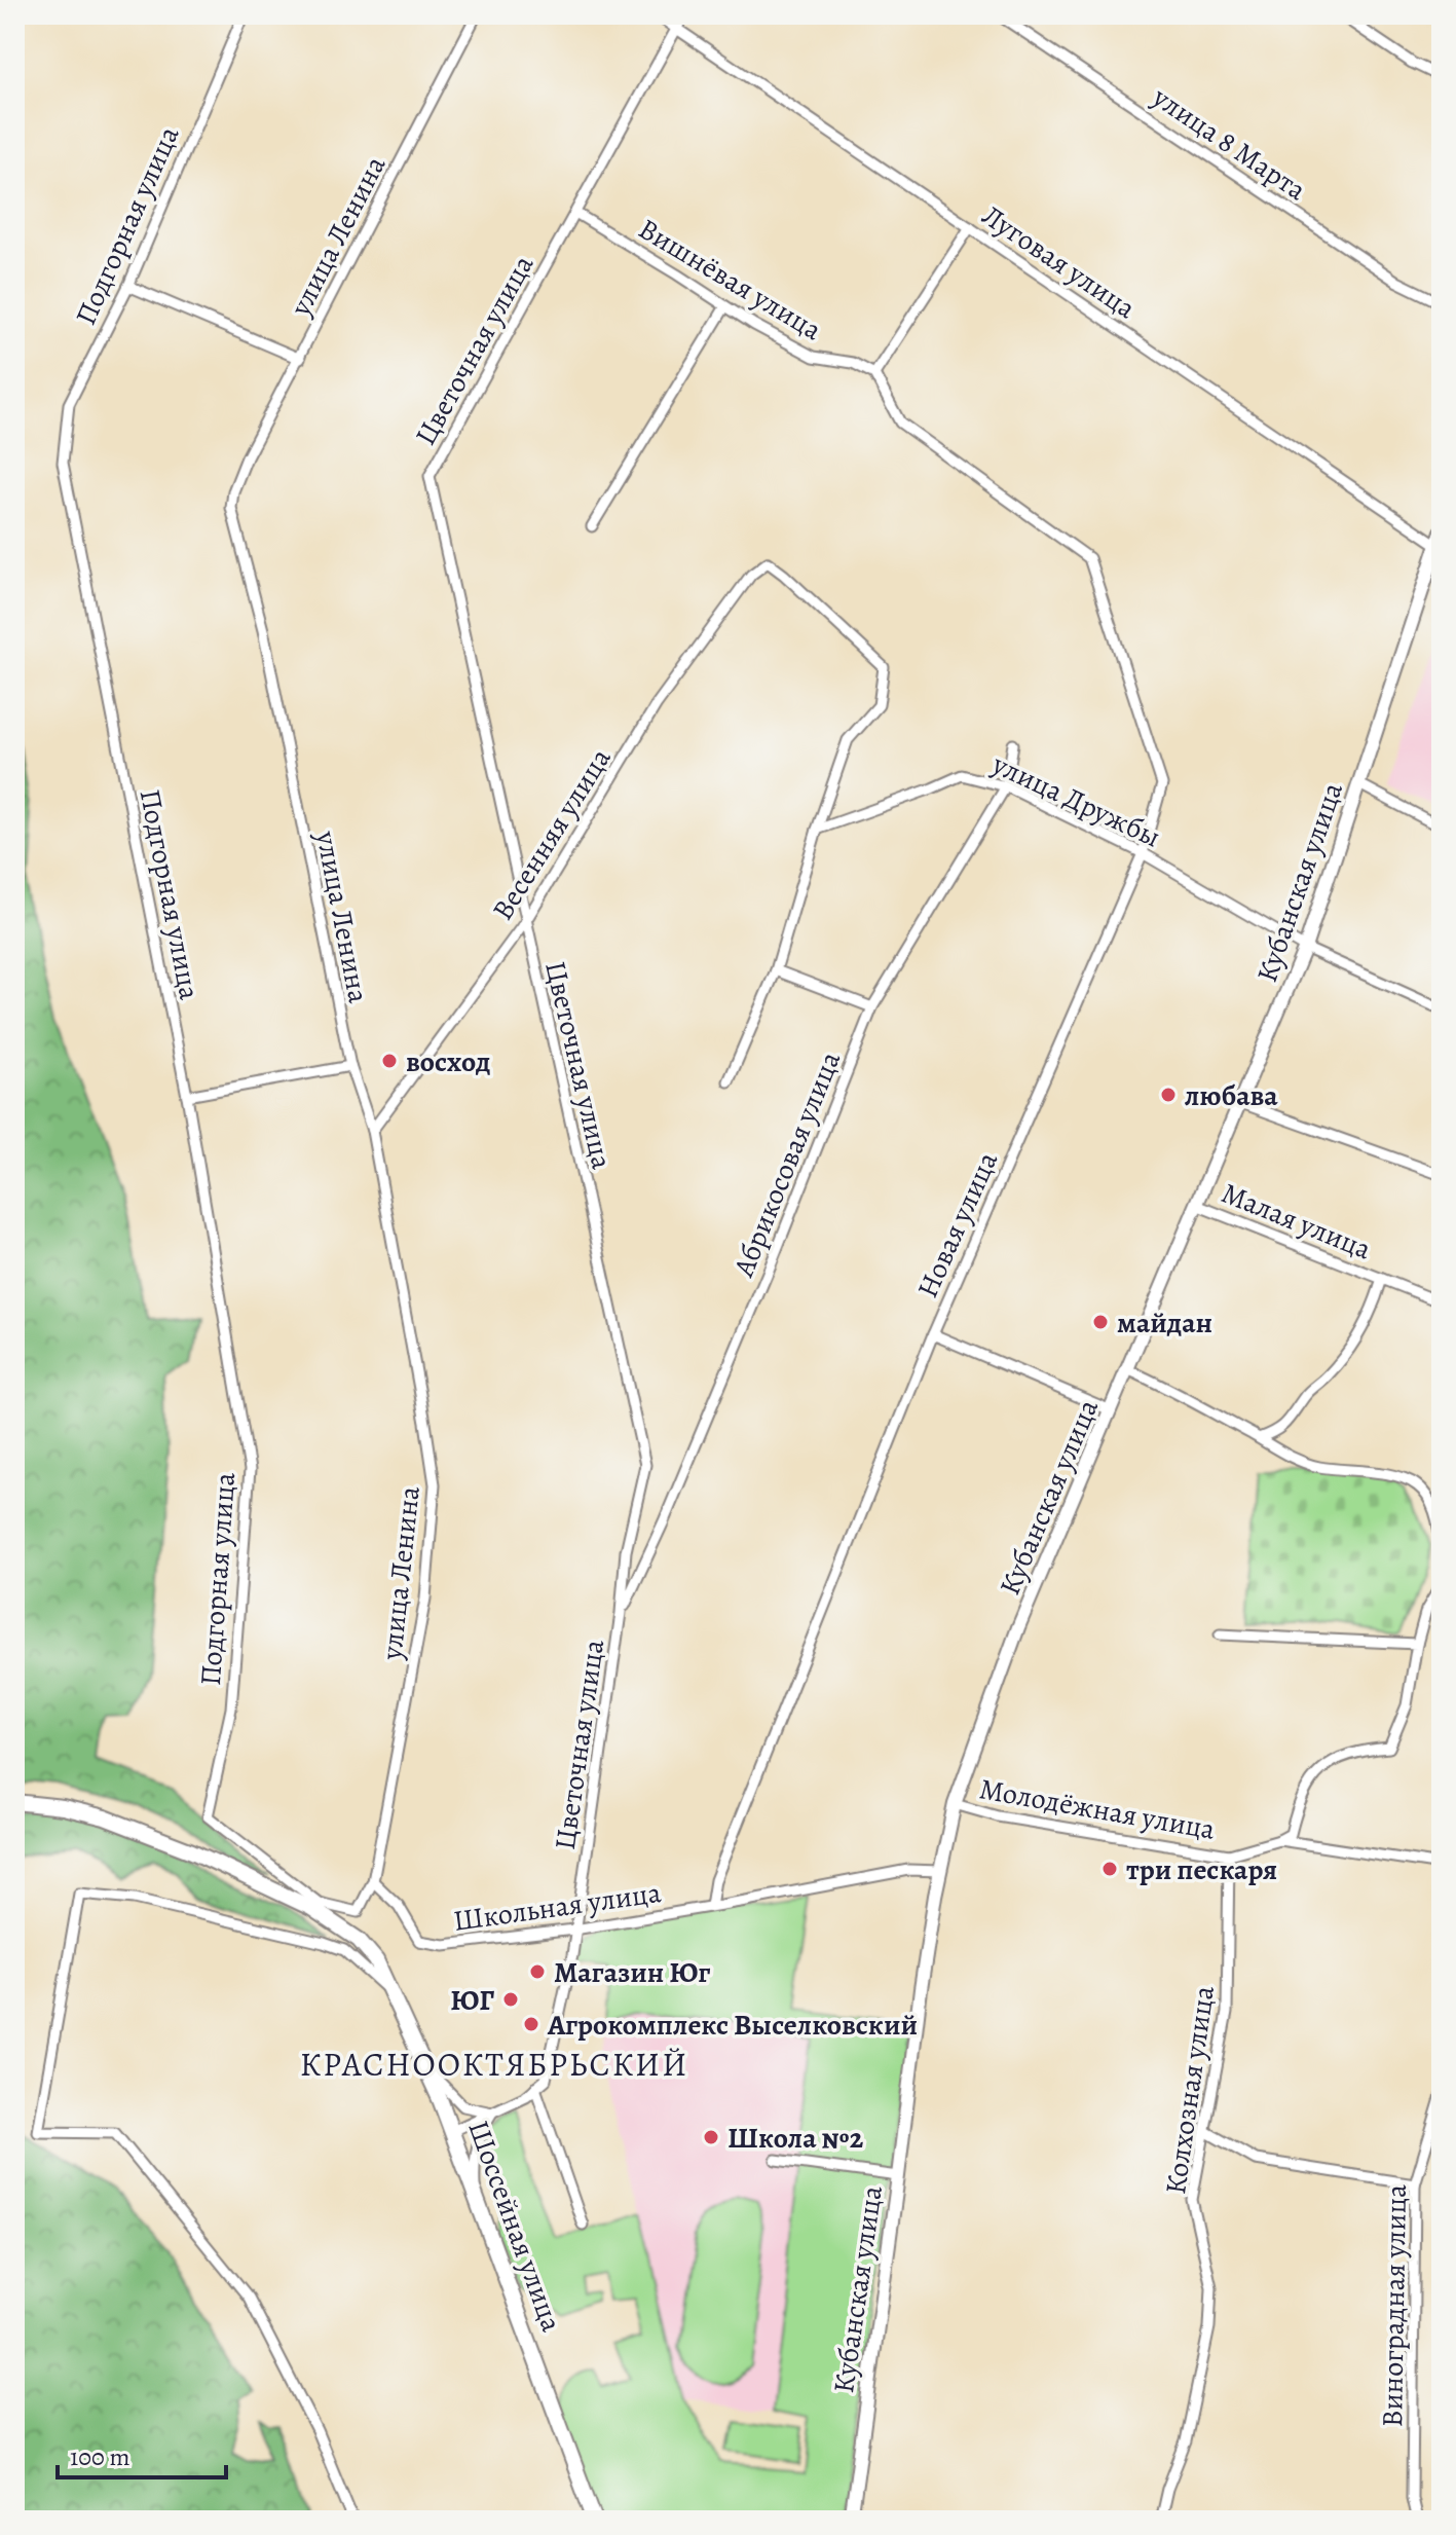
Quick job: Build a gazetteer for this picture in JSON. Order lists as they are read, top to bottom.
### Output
{
  "streets": {
    "main road": ["Кубанская улица", "Шоссейная улица"],
    "street": [
      "улица 8 Марта",
      "Подгорная улица",
      "улица Ленина",
      "Луговая улица",
      "Вишнёвая улица",
      "Цветочная улица",
      "улица Дружбы",
      "Весенняя улица",
      "Абрикосовая улица",
      "Малая улица",
      "Новая улица",
      "Молодёжная улица",
      "Школьная улица",
      "Колхозная улица",
      "Виноградная улица"
    ]
  },
  "crossings": [
    ["Подгорная улица", "улица Ленина"],
    ["Подгорная улица", "Школьная улица"],
    ["улица Ленина", "Весенняя улица"],
    ["улица Ленина", "Школьная улица"],
    ["Луговая улица", "Цветочная улица"],
    ["Луговая улица", "Кубанская улица"],
    ["Вишнёвая улица", "Цветочная улица"],
    ["Вишнёвая улица", "Новая улица"],
    ["Цветочная улица", "Весенняя улица"],
    ["Цветочная улица", "Абрикосовая улица"],
    ["Цветочная улица", "Школьная улица"],
    ["улица Дружбы", "Весенняя улица"],
    ["улица Дружбы", "Кубанская улица"],
    ["улица Дружбы", "Абрикосовая улица"],
    ["улица Дружбы", "Новая улица"],
    ["Кубанская улица", "Малая улица"],
    ["Кубанская улица", "Молодёжная улица"],
    ["Кубанская улица", "Школьная улица"],
    ["Новая улица", "Школьная улица"],
    ["Молодёжная улица", "Колхозная улица"]
  ],
  "districts": ["КРАСНООКТЯБРЬСКИЙ"],
  "places": [
    "восход",
    "любава",
    "майдан",
    "три пескаря",
    "Магазин Юг",
    "ЮГ",
    "Агрокомплекс Выселковский",
    "Школа №2"
  ],
  "scale_bar": "100 m"
}
